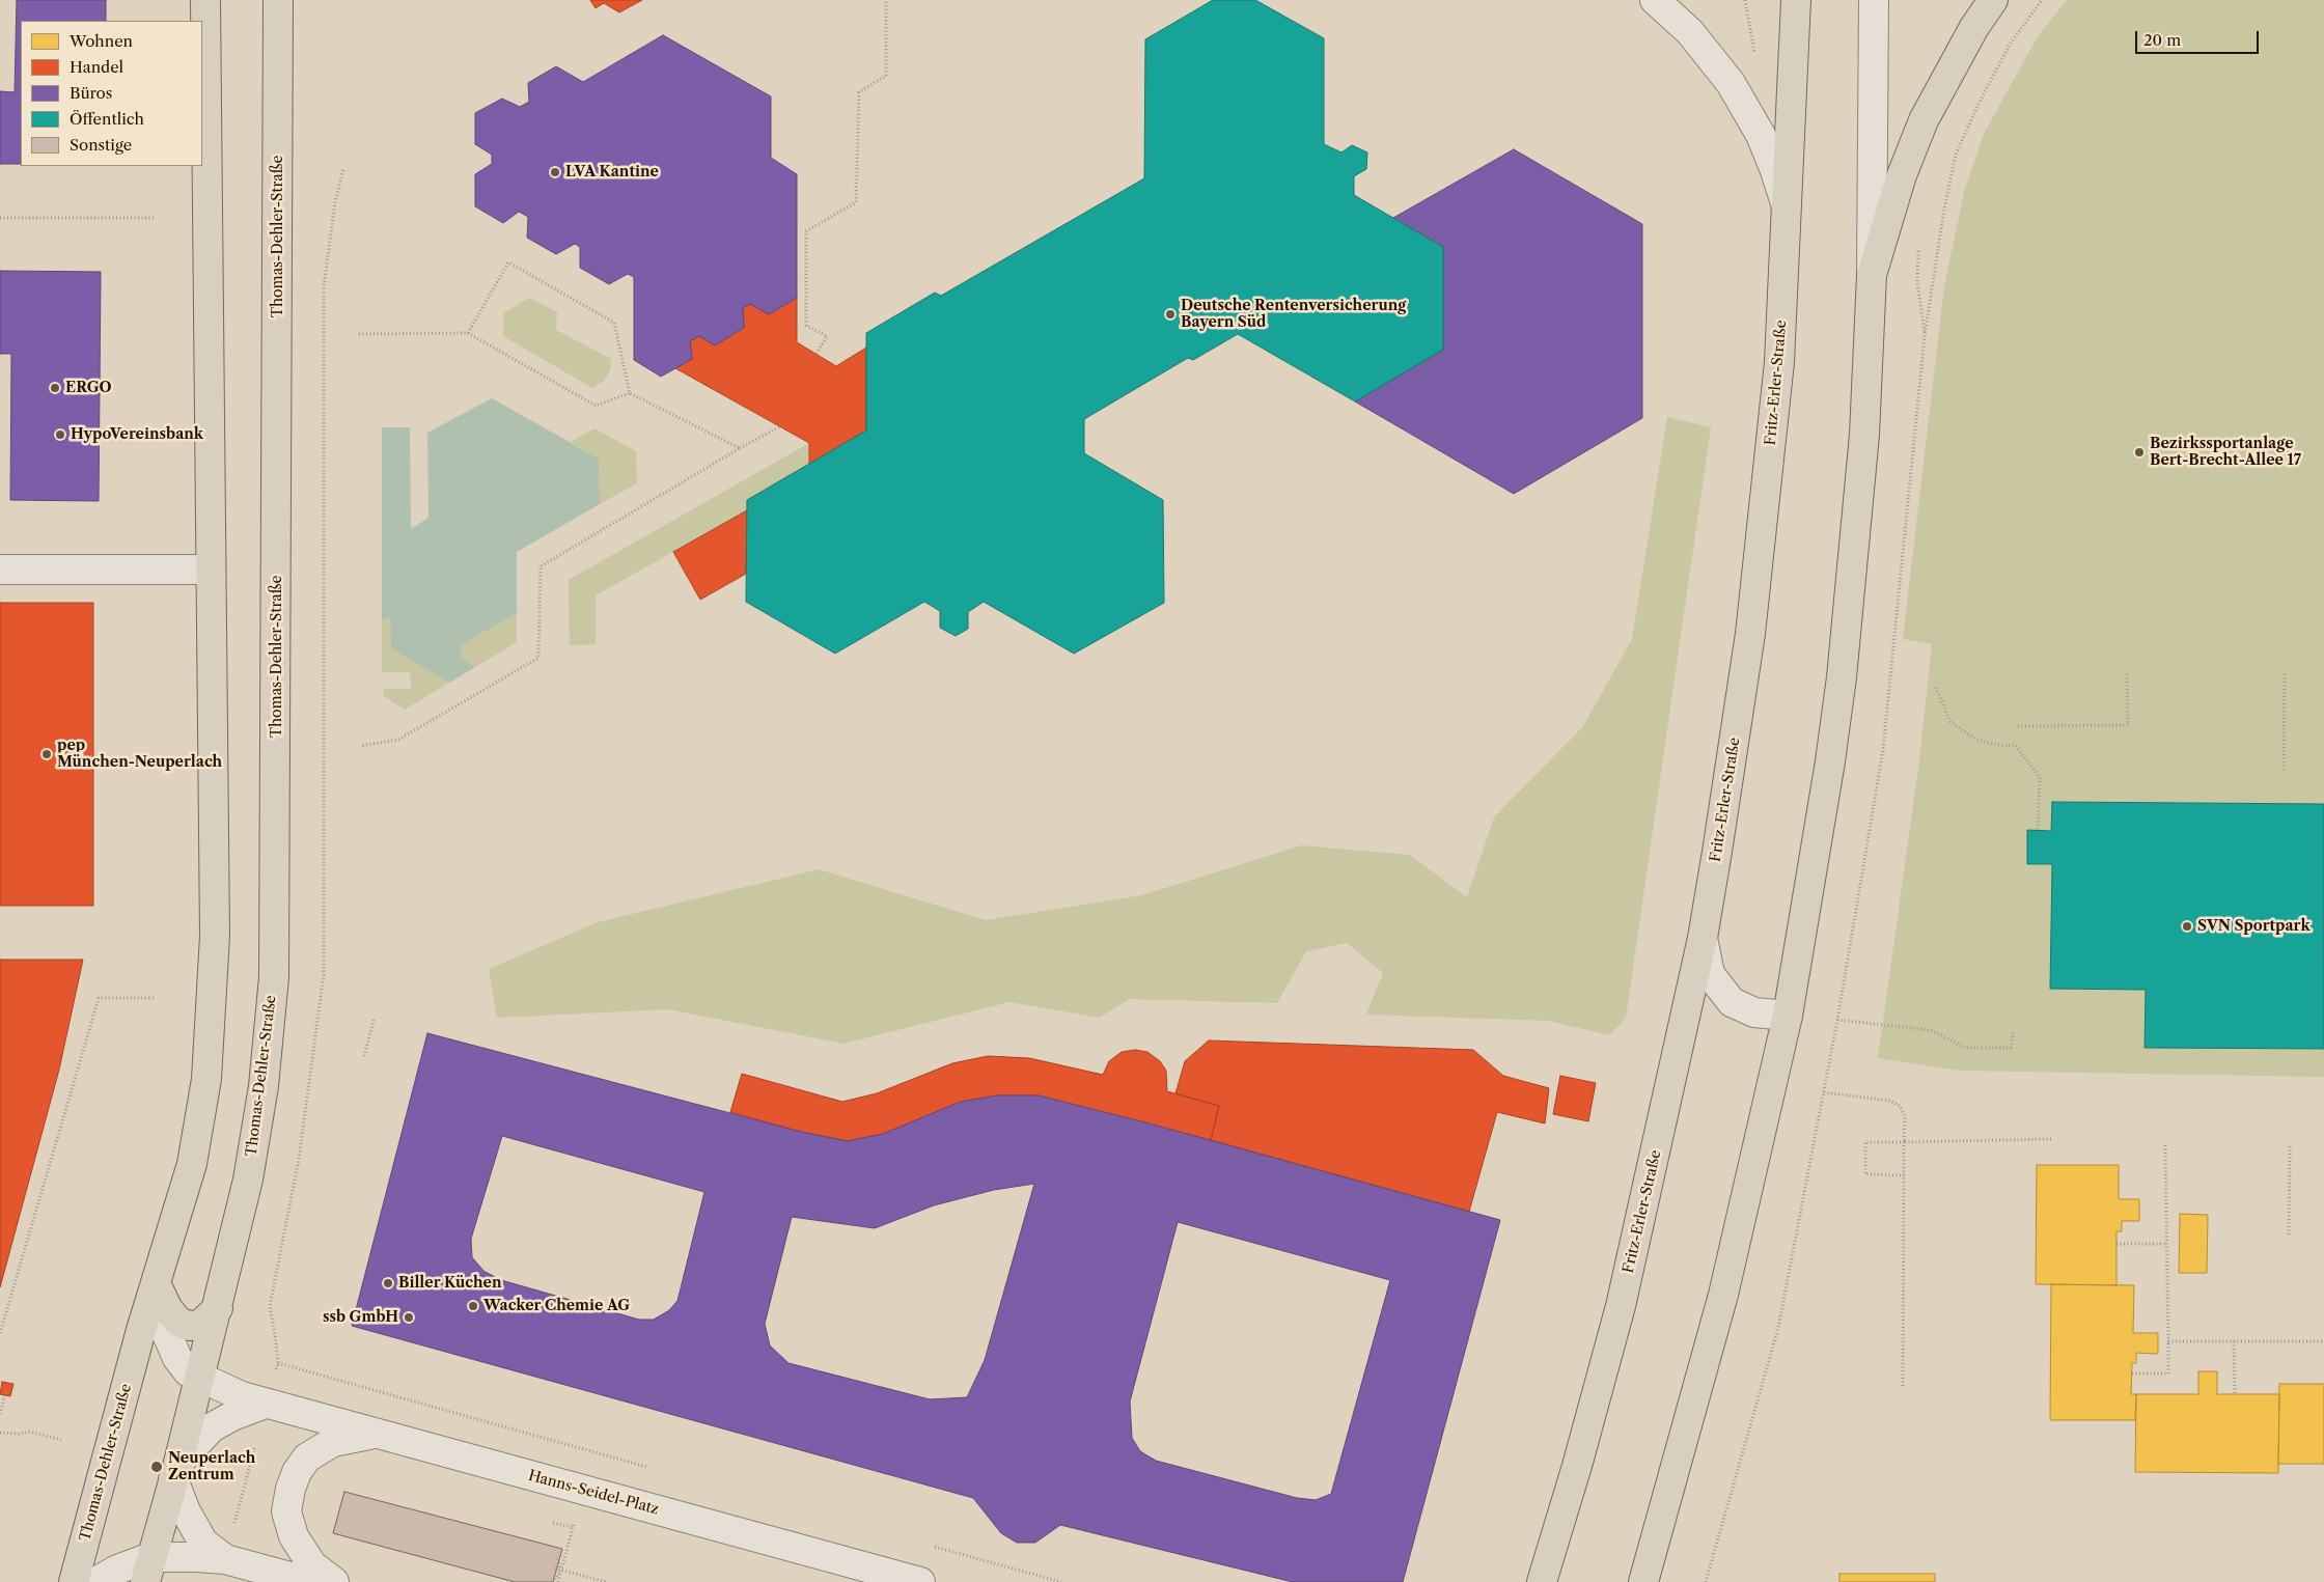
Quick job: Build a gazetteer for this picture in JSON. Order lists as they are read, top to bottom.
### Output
{
  "streets": {
    "main road": ["Thomas-Dehler-Straße", "Fritz-Erler-Straße"],
    "street": ["Hanns-Seidel-Platz"]
  },
  "crossings": [
    ["Thomas-Dehler-Straße", "Hanns-Seidel-Platz"]
  ],
  "places": [
    "LVA Kantine",
    "Deutsche Rentenversicherung Bayern Süd",
    "ERGO",
    "HypoVereinsbank",
    "Bezirkssportanlage Bert-Brecht-Allee 17",
    "pep München-Neuperlach",
    "SVN Sportpark",
    "Biller Küchen",
    "Wacker Chemie AG",
    "ssb GmbH",
    "Neuperlach Zentrum"
  ],
  "legend": [
    "Wohnen",
    "Handel",
    "Büros",
    "Öffentlich",
    "Sonstige"
  ],
  "scale_bar": "20 m"
}
